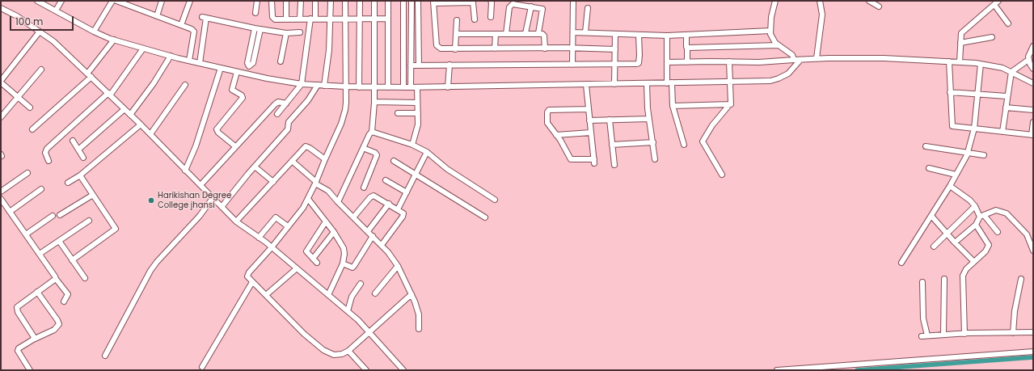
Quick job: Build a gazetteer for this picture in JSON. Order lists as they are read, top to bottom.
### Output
{
  "places": ["Harikishan Degree College jhansi"],
  "scale_bar": "100 m"
}
